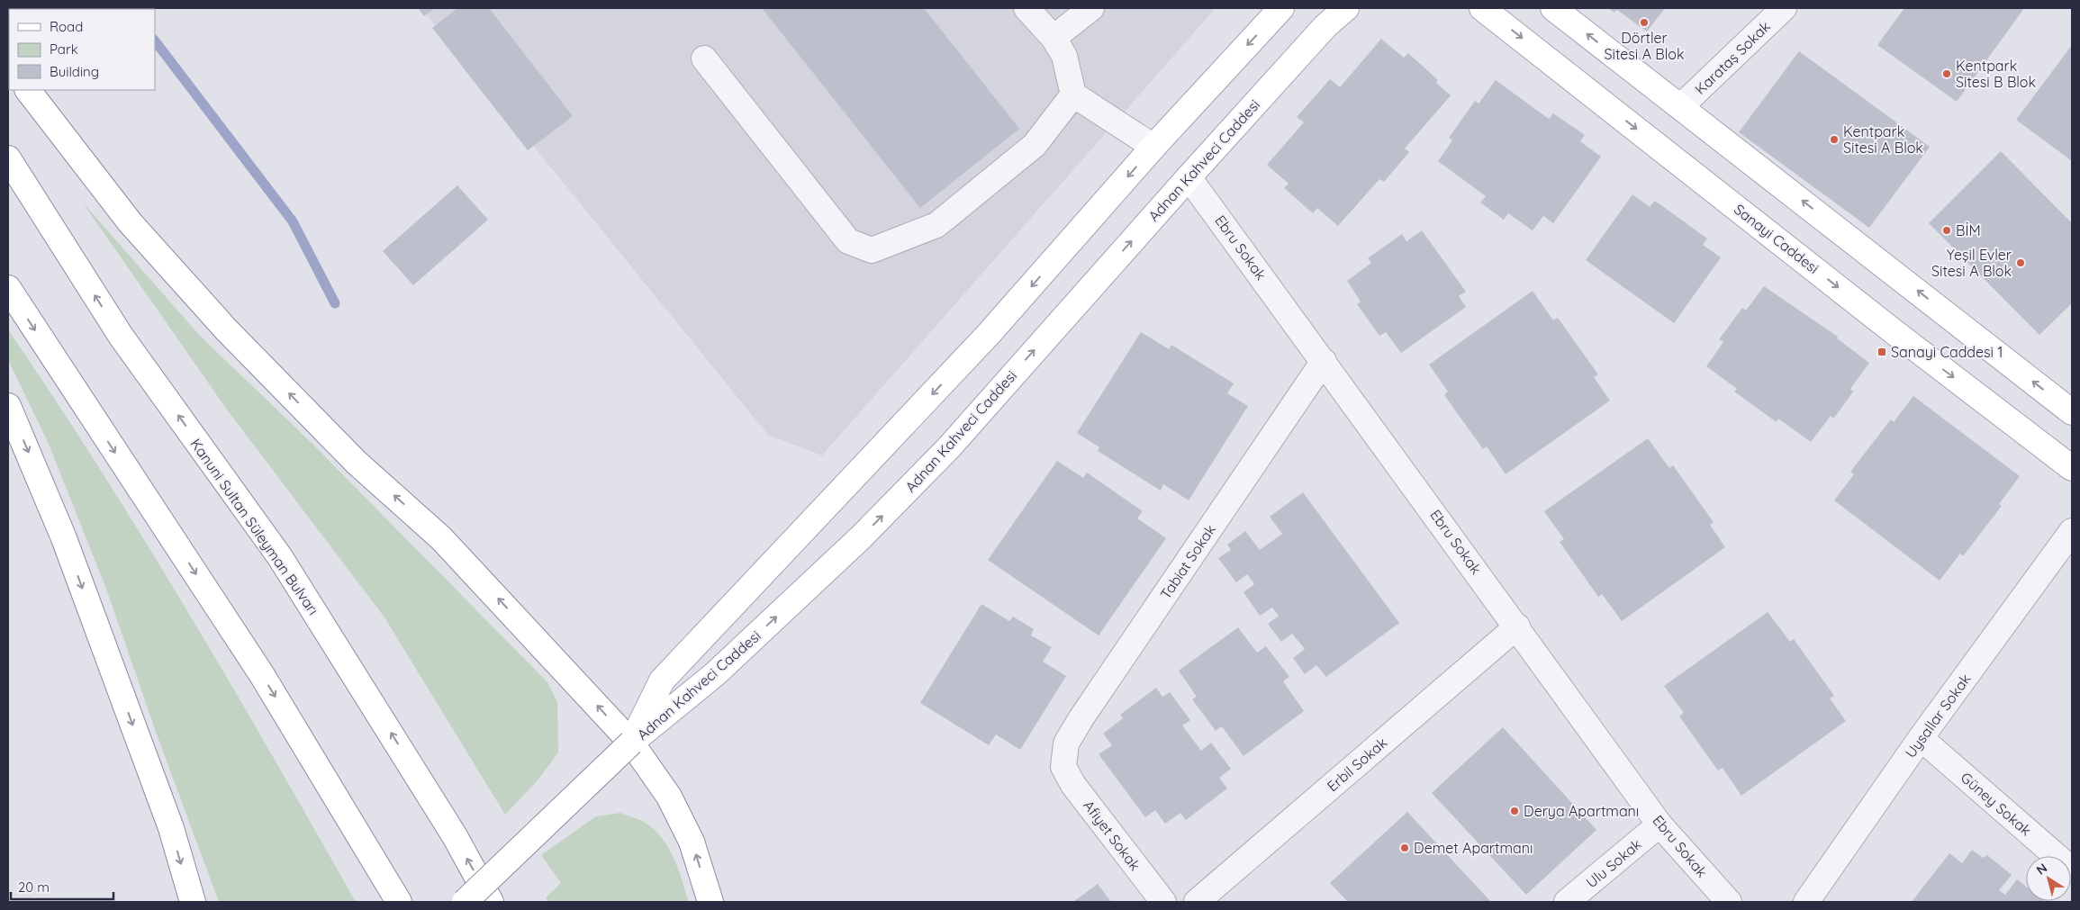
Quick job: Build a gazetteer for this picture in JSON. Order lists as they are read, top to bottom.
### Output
{
  "streets": {
    "main road": ["Adnan Kahveci Caddesi", "Sanayi Caddesi", "Kanuni Sultan Süleyman Bulvarı"],
    "street": [
      "Karataş Sokak",
      "Ebru Sokak",
      "Tabiat Sokak",
      "Uysallar Sokak",
      "Erbil Sokak",
      "Güney Sokak",
      "Afiyet Sokak",
      "Ulu Sokak"
    ]
  },
  "crossings": [
    ["Adnan Kahveci Caddesi", "Ebru Sokak"],
    ["Ebru Sokak", "Tabiat Sokak"],
    ["Ebru Sokak", "Erbil Sokak"],
    ["Ebru Sokak", "Ulu Sokak"],
    ["Tabiat Sokak", "Afiyet Sokak"],
    ["Uysallar Sokak", "Güney Sokak"]
  ],
  "places": {
    "other": [
      "Dörtler Sitesi A Blok",
      "Kentpark Sitesi B Blok",
      "Kentpark Sitesi A Blok",
      "BİM",
      "Yeşil Evler Sitesi A Blok",
      "Derya Apartmanı",
      "Demet Apartmanı"
    ],
    "transit": ["Sanayi Caddesi 1"]
  },
  "legend": ["Road", "Park", "Building"],
  "scale_bar": "20 m",
  "north": "top left"
}
